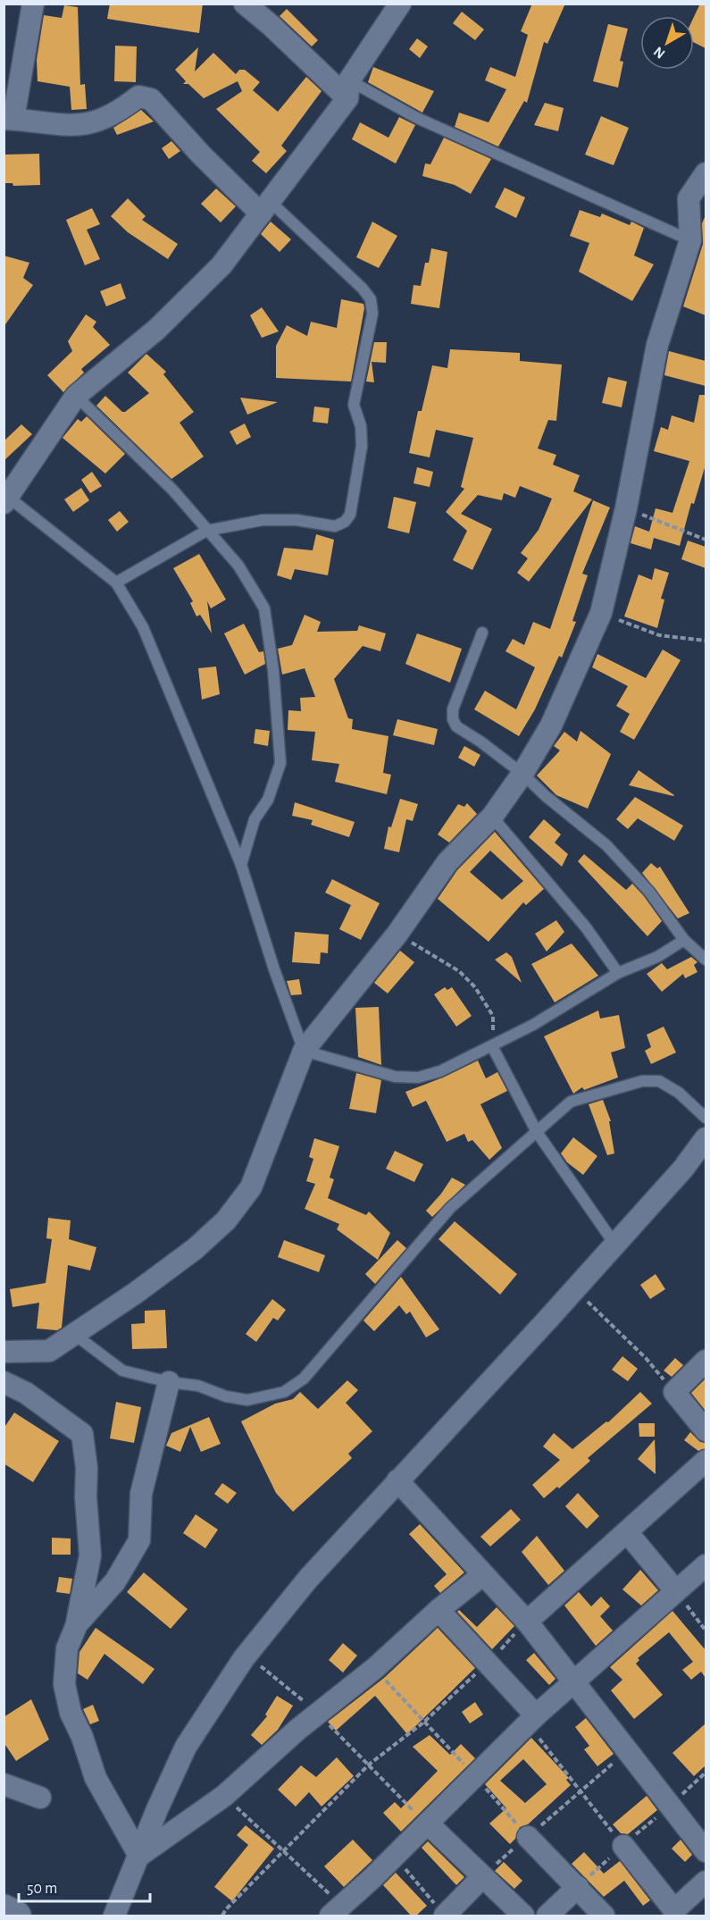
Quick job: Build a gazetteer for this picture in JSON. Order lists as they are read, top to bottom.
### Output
{
  "scale_bar": "50 m",
  "north": "bottom left"
}
